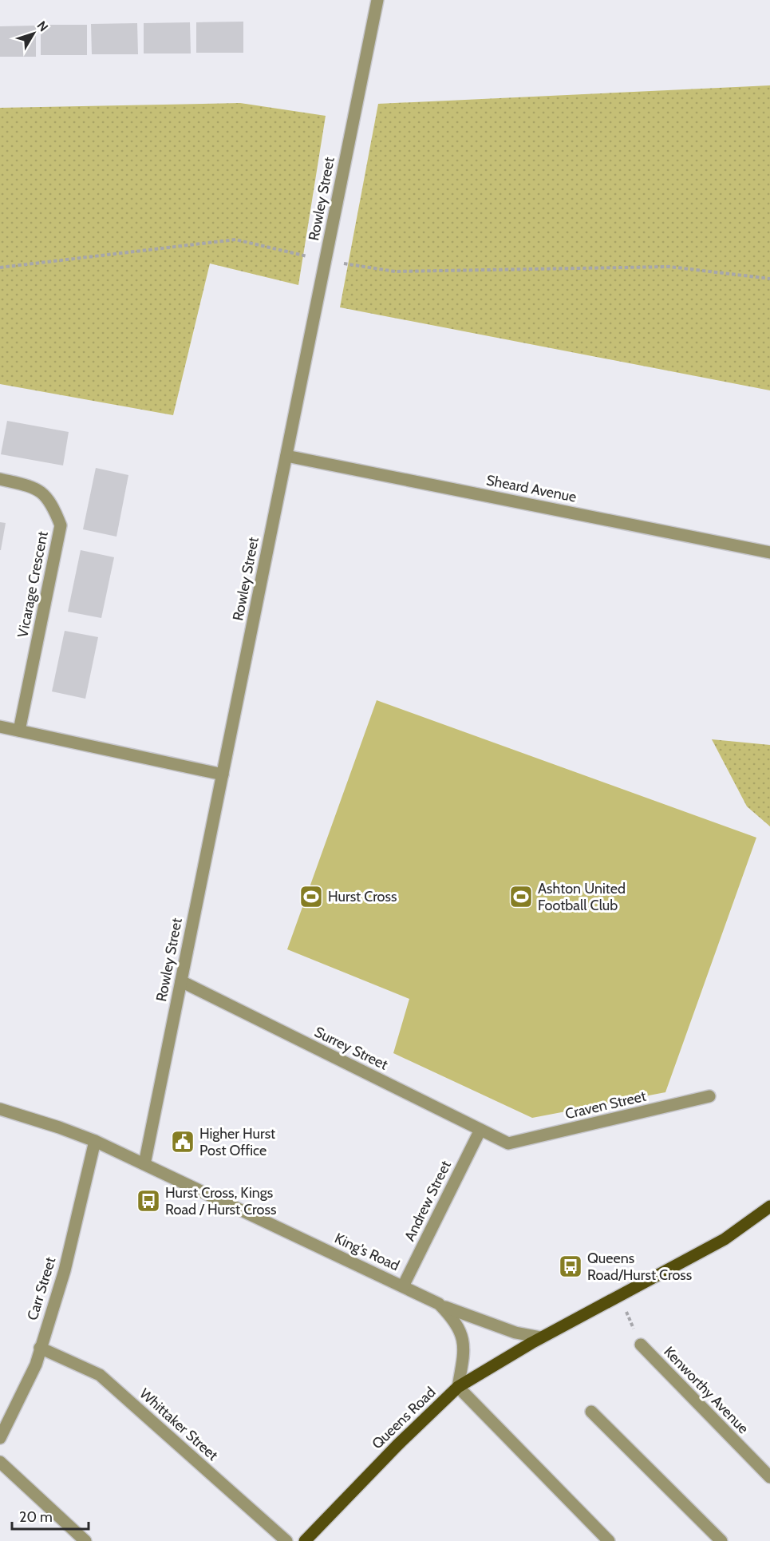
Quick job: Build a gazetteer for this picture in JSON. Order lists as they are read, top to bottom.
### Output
{
  "streets": {
    "main road": ["Queens Road"],
    "street": [
      "Rowley Street",
      "Sheard Avenue",
      "Vicarage Crescent",
      "Surrey Street",
      "Craven Street",
      "Andrew Street",
      "King's Road",
      "Carr Street",
      "Kenworthy Avenue",
      "Whittaker Street"
    ]
  },
  "crossings": [
    ["Rowley Street", "Sheard Avenue"],
    ["Rowley Street", "Surrey Street"],
    ["Rowley Street", "King's Road"],
    ["Surrey Street", "Craven Street"],
    ["Surrey Street", "Andrew Street"],
    ["Andrew Street", "King's Road"],
    ["King's Road", "Carr Street"],
    ["King's Road", "Queens Road"],
    ["Carr Street", "Whittaker Street"]
  ],
  "places": {
    "sports": ["Hurst Cross", "Ashton United Football Club"],
    "public building": ["Higher Hurst Post Office"],
    "bus stop": ["Hurst Cross, Kings Road / Hurst Cross", "Queens Road/Hurst Cross"]
  },
  "scale_bar": "20 m",
  "north": "top right"
}
